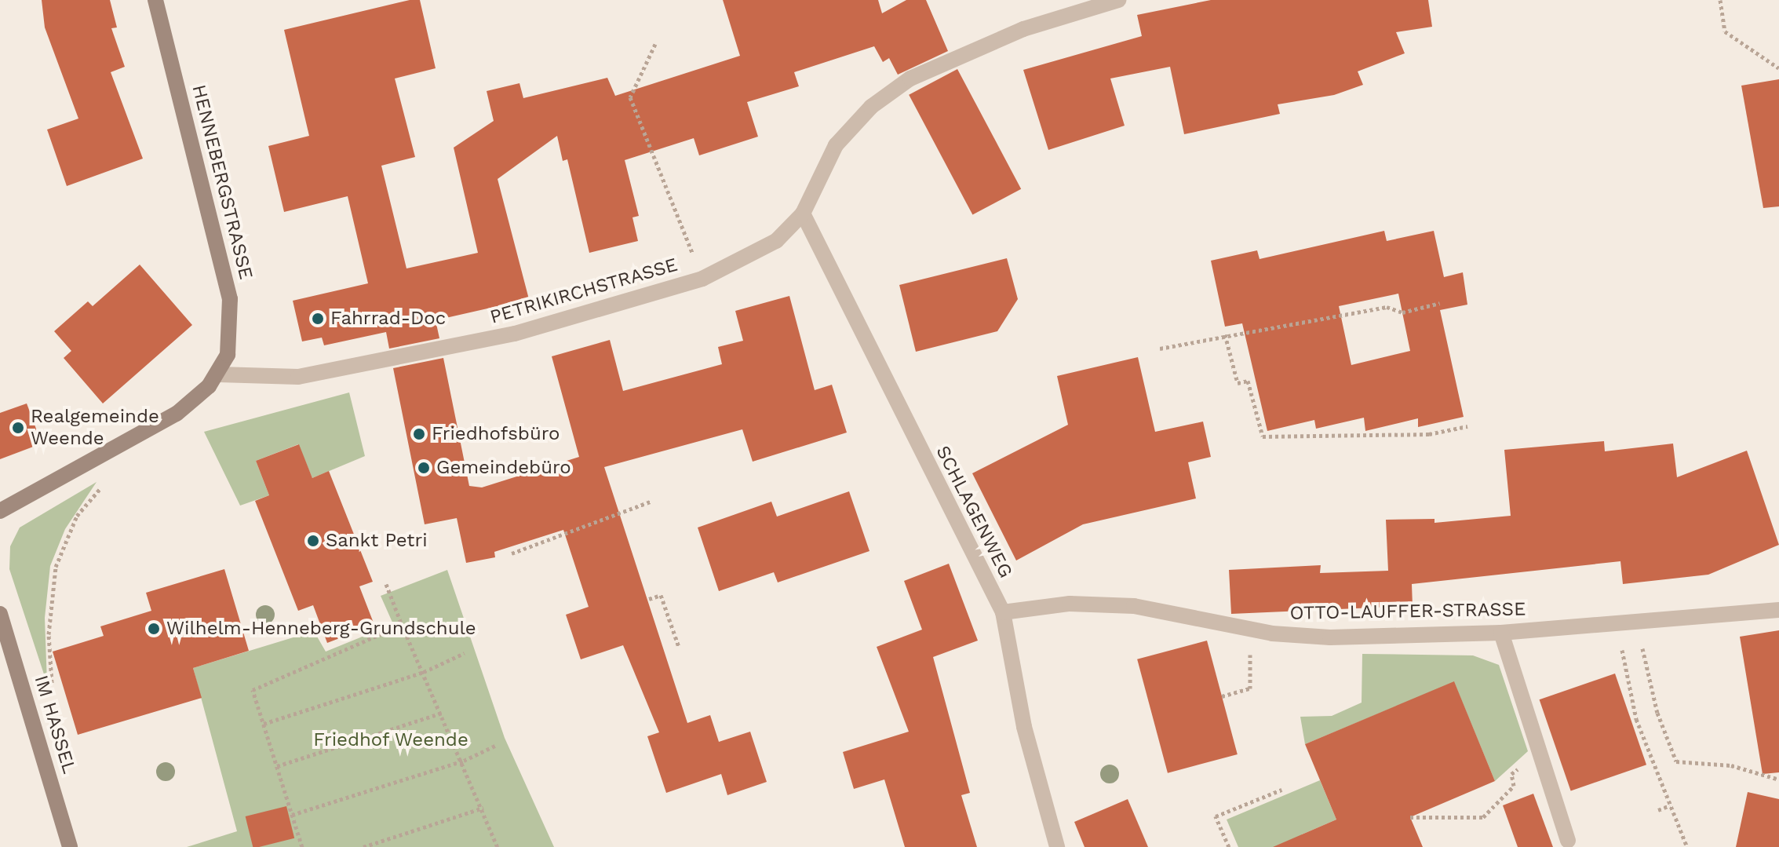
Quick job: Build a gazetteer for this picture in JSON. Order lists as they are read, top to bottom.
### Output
{
  "streets": {
    "street": [
      "HENNEBERGSTRASSE",
      "PETRIKIRCHSTRASSE",
      "SCHLAGENWEG",
      "OTTO-LAUFFER-STRASSE",
      "IM HASSEL"
    ]
  },
  "crossings": [
    ["HENNEBERGSTRASSE", "PETRIKIRCHSTRASSE"],
    ["PETRIKIRCHSTRASSE", "SCHLAGENWEG"],
    ["SCHLAGENWEG", "OTTO-LAUFFER-STRASSE"]
  ],
  "parks": ["Friedhof Weende"],
  "places": [
    "Fahrrad-Doc",
    "Realgemeinde Weende",
    "Friedhofsbüro",
    "Gemeindebüro",
    "Sankt Petri",
    "Wilhelm-Henneberg-Grundschule"
  ]
}
